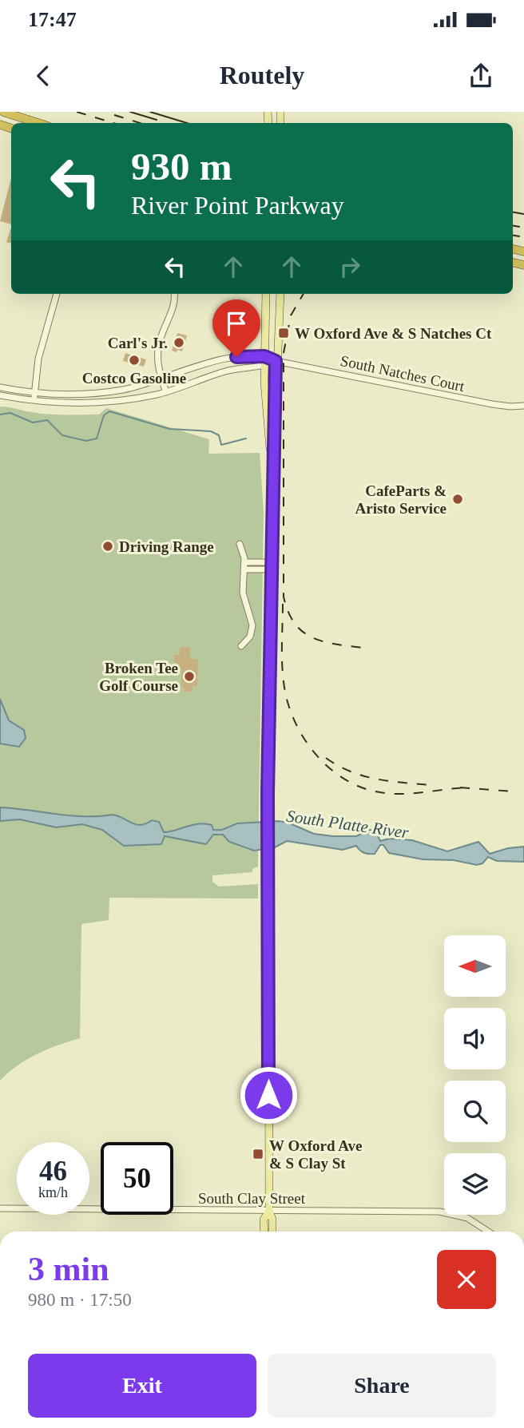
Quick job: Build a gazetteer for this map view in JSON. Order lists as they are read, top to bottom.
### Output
{
  "streets": {
    "street": ["South Natches Court", "South Clay Street"]
  },
  "water": ["South Platte River"],
  "places": {
    "transit": ["W Oxford Ave & S Natches Ct", "W Oxford Ave & S Clay St"],
    "other": [
      "Carl's Jr.",
      "Costco Gasoline",
      "CafeParts & Aristo Service",
      "Driving Range",
      "Broken Tee Golf Course"
    ]
  },
  "north": "left",
  "page": {
    "status": "17:47",
    "header": "Routely",
    "turn": ["930 m", "River Point Parkway"],
    "speed": "46 km/h",
    "limit": "50",
    "heading": ["3 min", "980 m · 17:50"],
    "buttons": ["Exit", "Share"]
  }
}
